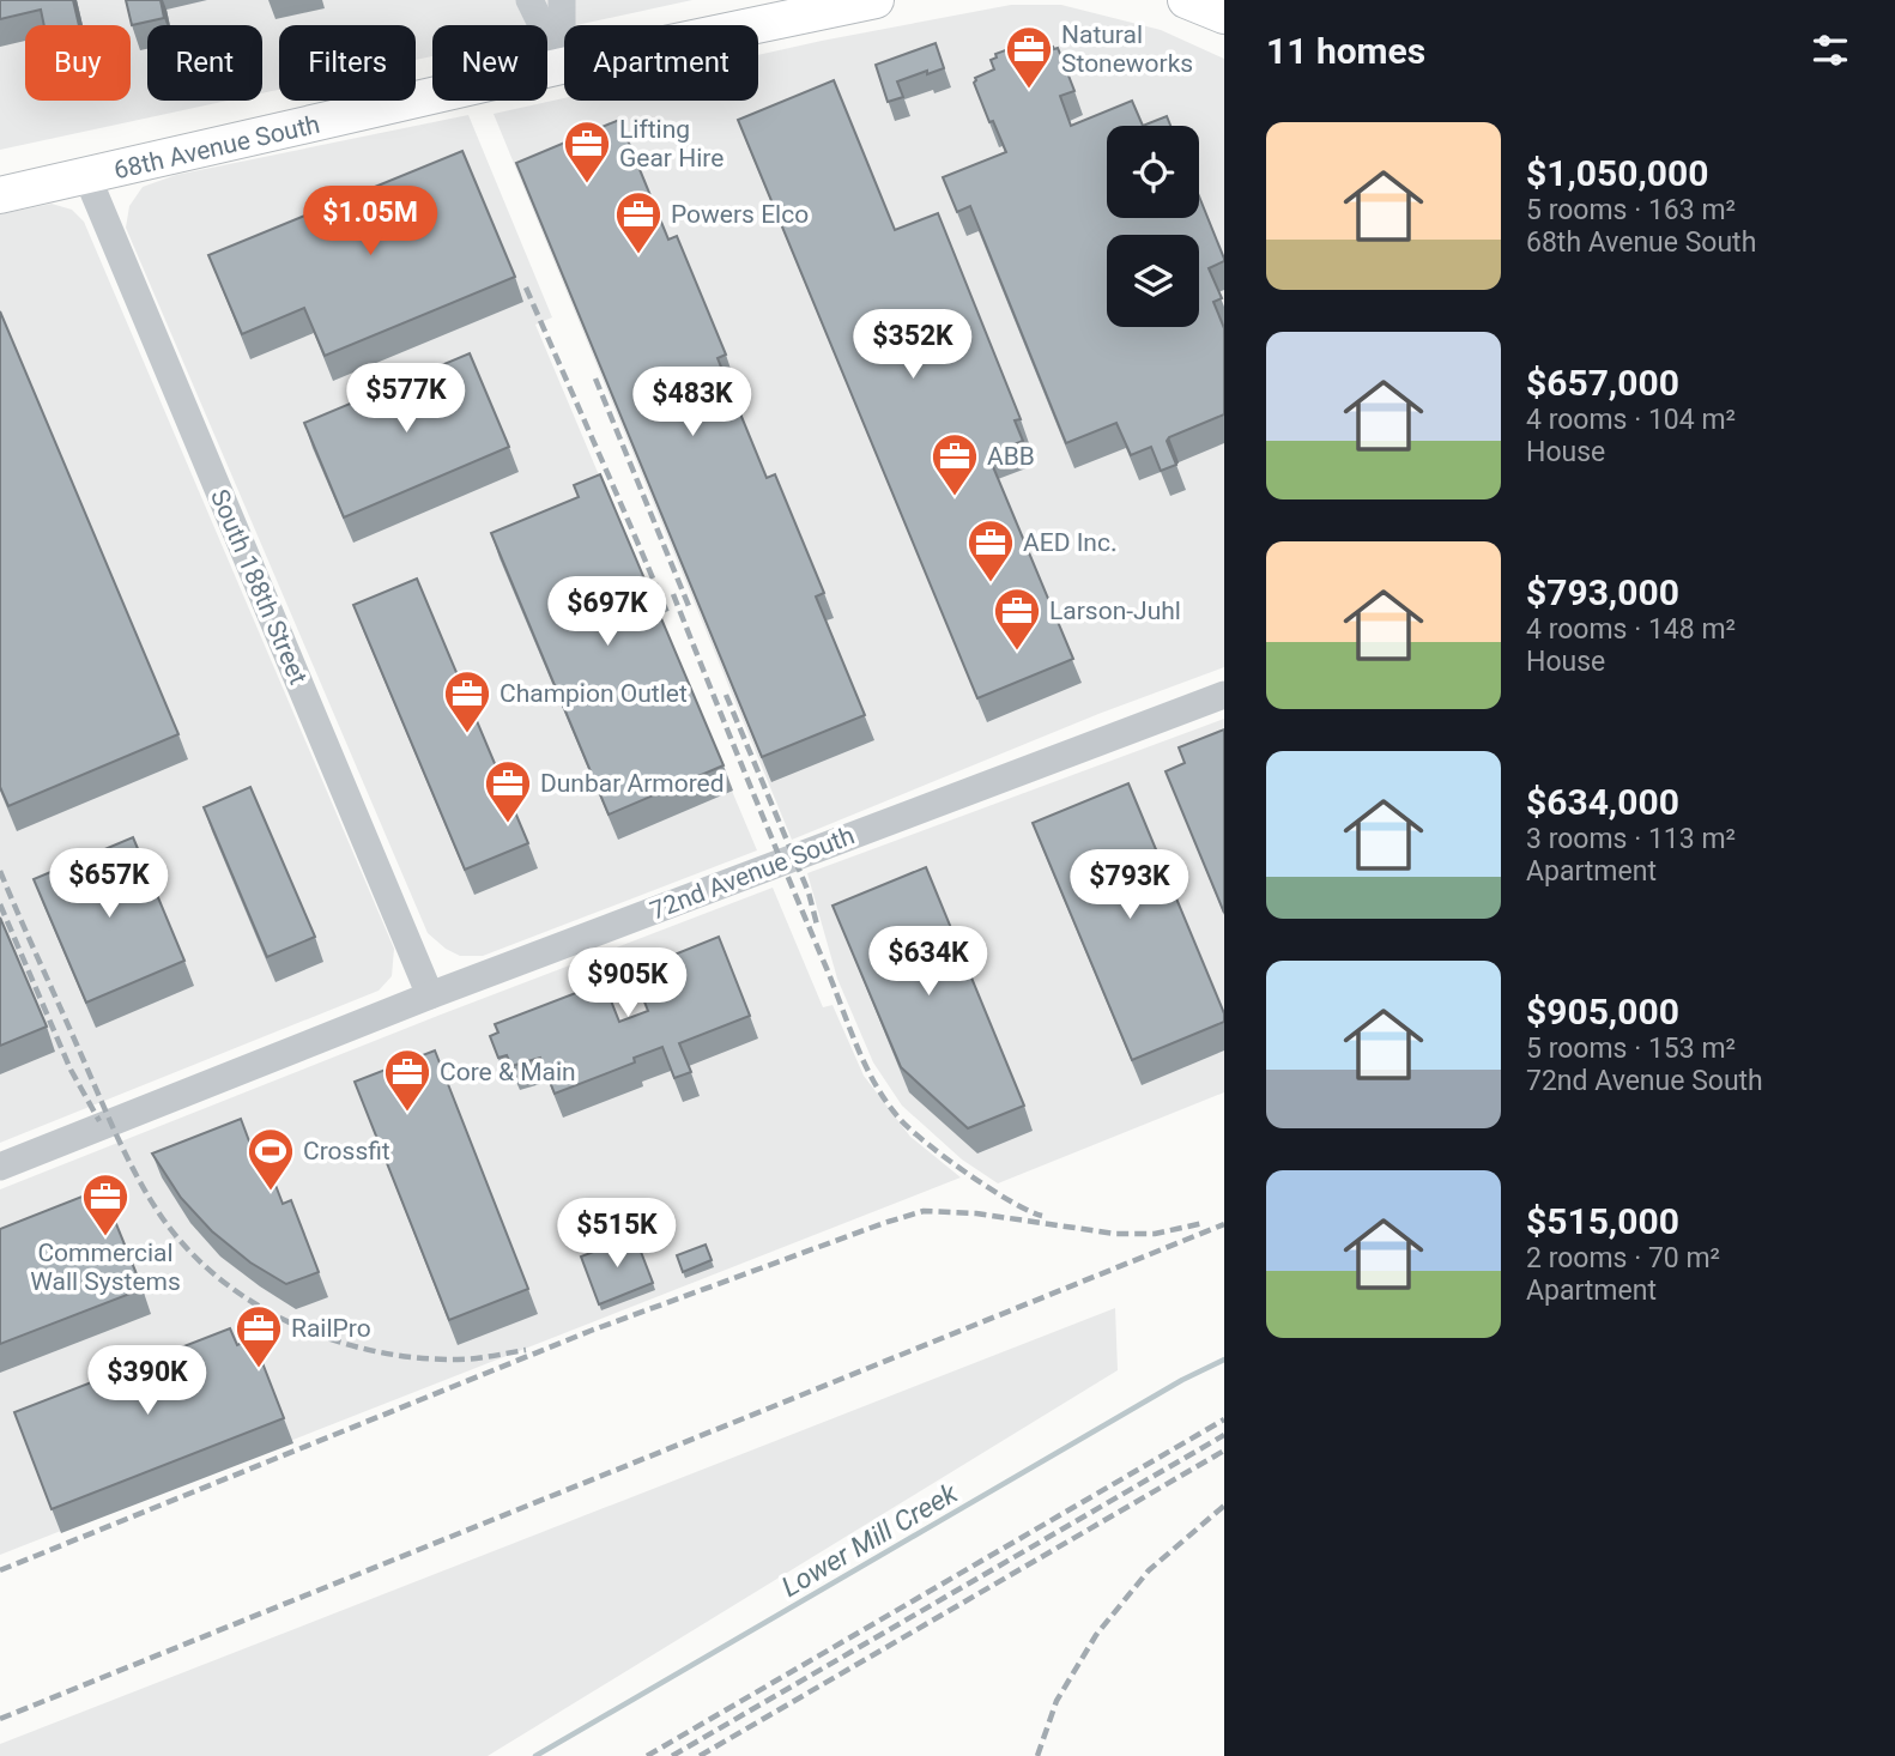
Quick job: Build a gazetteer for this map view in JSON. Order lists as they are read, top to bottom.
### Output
{
  "streets": {
    "main road": ["68th Avenue South"],
    "street": ["South 188th Street", "72nd Avenue South"]
  },
  "crossings": [
    ["68th Avenue South", "South 188th Street"],
    ["South 188th Street", "72nd Avenue South"]
  ],
  "water": ["Lower Mill Creek"],
  "places": {
    "office": [
      "Natural Stoneworks",
      "Lifting Gear Hire",
      "Powers Elco",
      "ABB",
      "AED Inc.",
      "Larson-Juhl",
      "Champion Outlet",
      "Dunbar Armored",
      "Core & Main",
      "Commercial Wall Systems",
      "RailPro"
    ],
    "sports": ["Crossfit"]
  },
  "page": {
    "heading": "11 homes",
    "chip": [
      "Buy",
      "Rent",
      "Filters",
      "New",
      "Apartment"
    ],
    "list": [
      {
        "name": "$1,050,000",
        "note": "5 rooms · 163 m² · 68th Avenue South"
      },
      {
        "name": "$657,000",
        "note": "4 rooms · 104 m² · House"
      },
      {
        "name": "$793,000",
        "note": "4 rooms · 148 m² · House"
      },
      {
        "name": "$634,000",
        "note": "3 rooms · 113 m² · Apartment"
      },
      {
        "name": "$905,000",
        "note": "5 rooms · 153 m² · 72nd Avenue South"
      },
      {
        "name": "$515,000",
        "note": "2 rooms · 70 m² · Apartment"
      }
    ],
    "price": [
      "$1.05M",
      "$352K",
      "$577K",
      "$483K",
      "$697K",
      "$657K",
      "$793K",
      "$634K",
      "$905K",
      "$515K",
      "$390K"
    ]
  }
}
